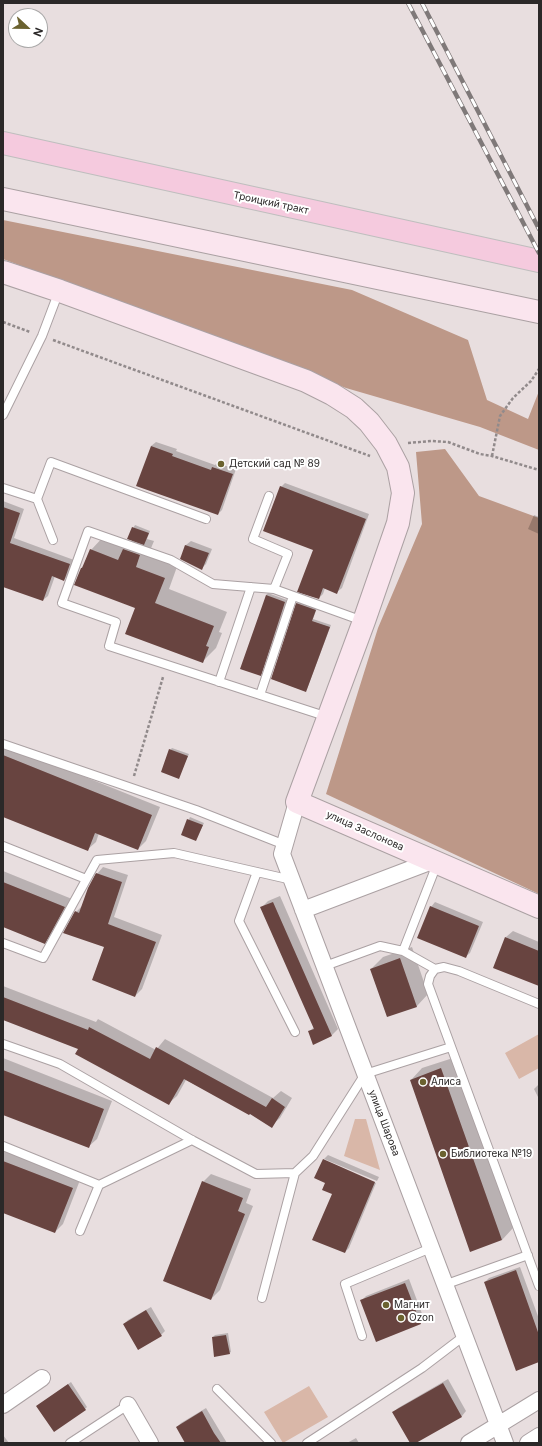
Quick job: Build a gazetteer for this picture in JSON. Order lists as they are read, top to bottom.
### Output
{
  "streets": {
    "main road": ["Троицкий тракт"],
    "street": ["улица Заслонова", "улица Шарова"]
  },
  "crossings": [
    ["улица Заслонова", "улица Шарова"]
  ],
  "places": [
    "Детский сад № 89",
    "Алиса",
    "Библиотека №19",
    "Магнит",
    "Ozon"
  ],
  "north": "right"
}
